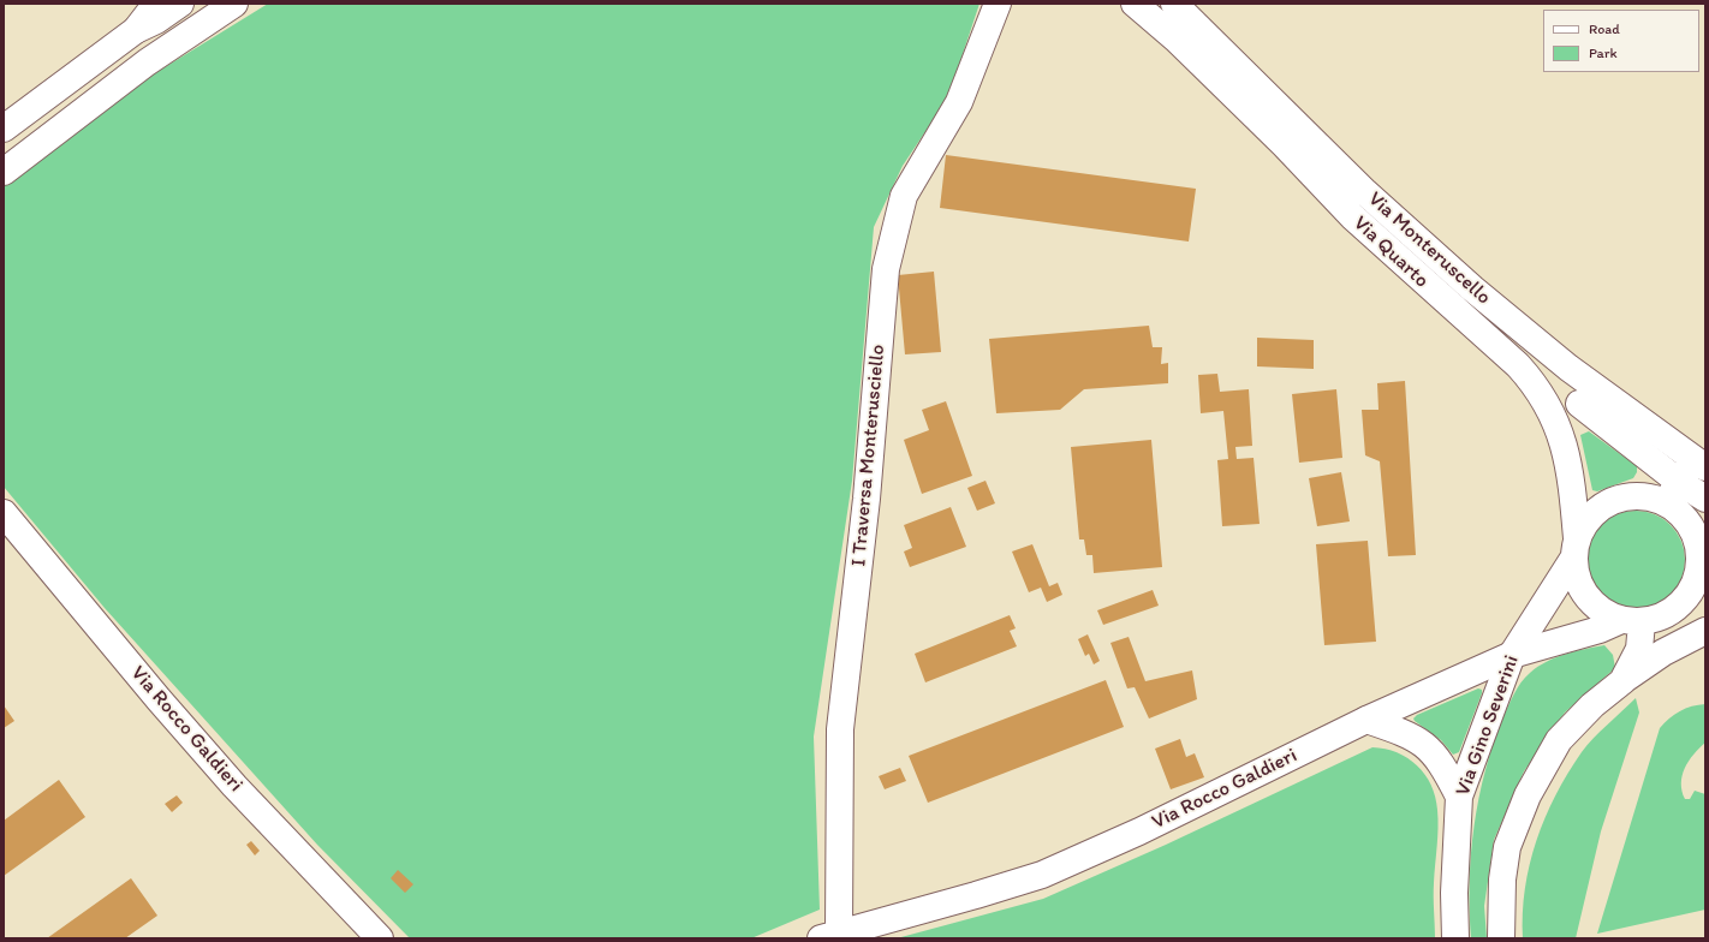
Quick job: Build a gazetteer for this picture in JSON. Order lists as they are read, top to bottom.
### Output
{
  "streets": {
    "street": [
      "Via Monteruscello",
      "Via Quarto",
      "I Traversa Monterusciello",
      "Via Gino Severini",
      "Via Rocco Galdieri"
    ]
  },
  "crossings": [
    ["Via Quarto", "Via Gino Severini"],
    ["Via Quarto", "Via Rocco Galdieri"],
    ["I Traversa Monterusciello", "Via Rocco Galdieri"],
    ["Via Gino Severini", "Via Rocco Galdieri"]
  ],
  "legend": ["Road", "Park"]
}
